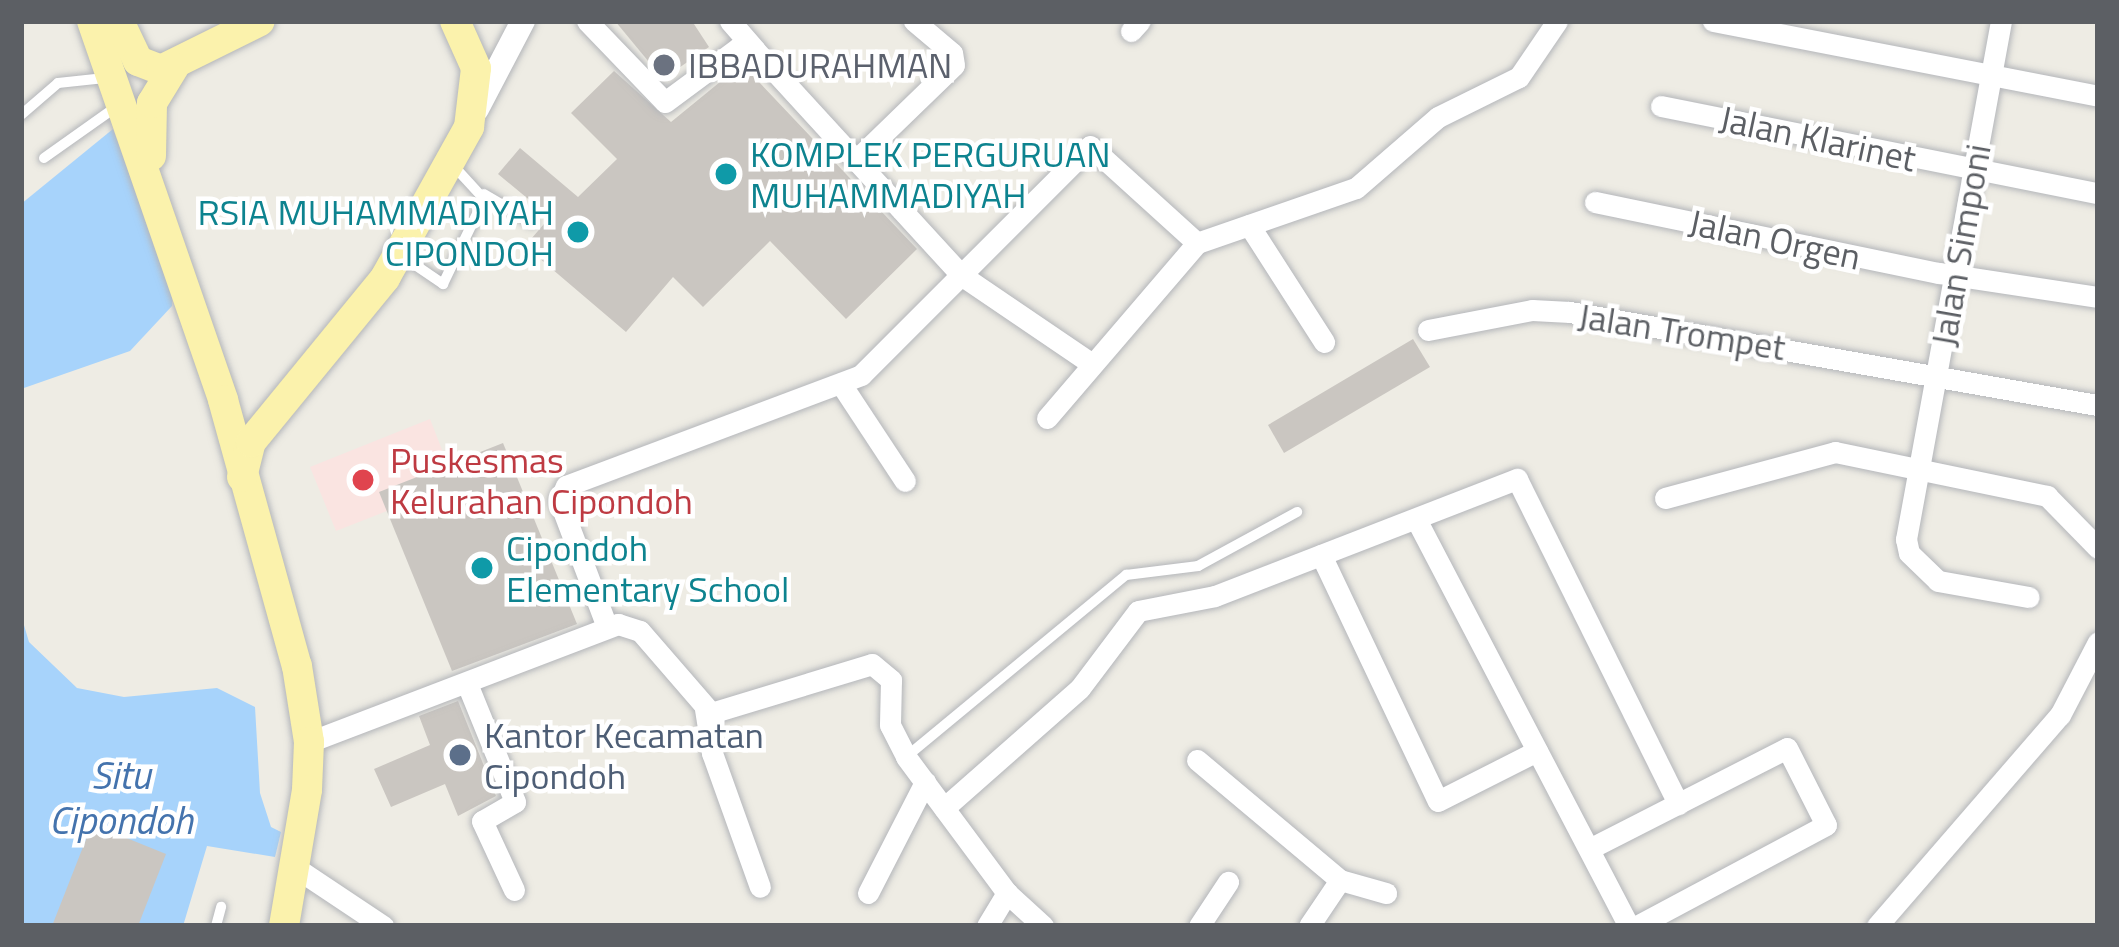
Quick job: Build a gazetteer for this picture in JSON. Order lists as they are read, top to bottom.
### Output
{
  "streets": {
    "street": [
      "Jalan Klarinet",
      "Jalan Orgen",
      "Jalan Simponi",
      "Jalan Trompet"
    ]
  },
  "crossings": [
    ["Jalan Klarinet", "Jalan Simponi"],
    ["Jalan Orgen", "Jalan Simponi"],
    ["Jalan Simponi", "Jalan Trompet"]
  ],
  "water": ["Situ Cipondoh"],
  "places": [
    "IBBADURAHMAN",
    "KOMPLEK PERGURUAN MUHAMMADIYAH",
    "RSIA MUHAMMADIYAH CIPONDOH",
    "Puskesmas Kelurahan Cipondoh",
    "Cipondoh Elementary School",
    "Kantor Kecamatan Cipondoh"
  ]
}
